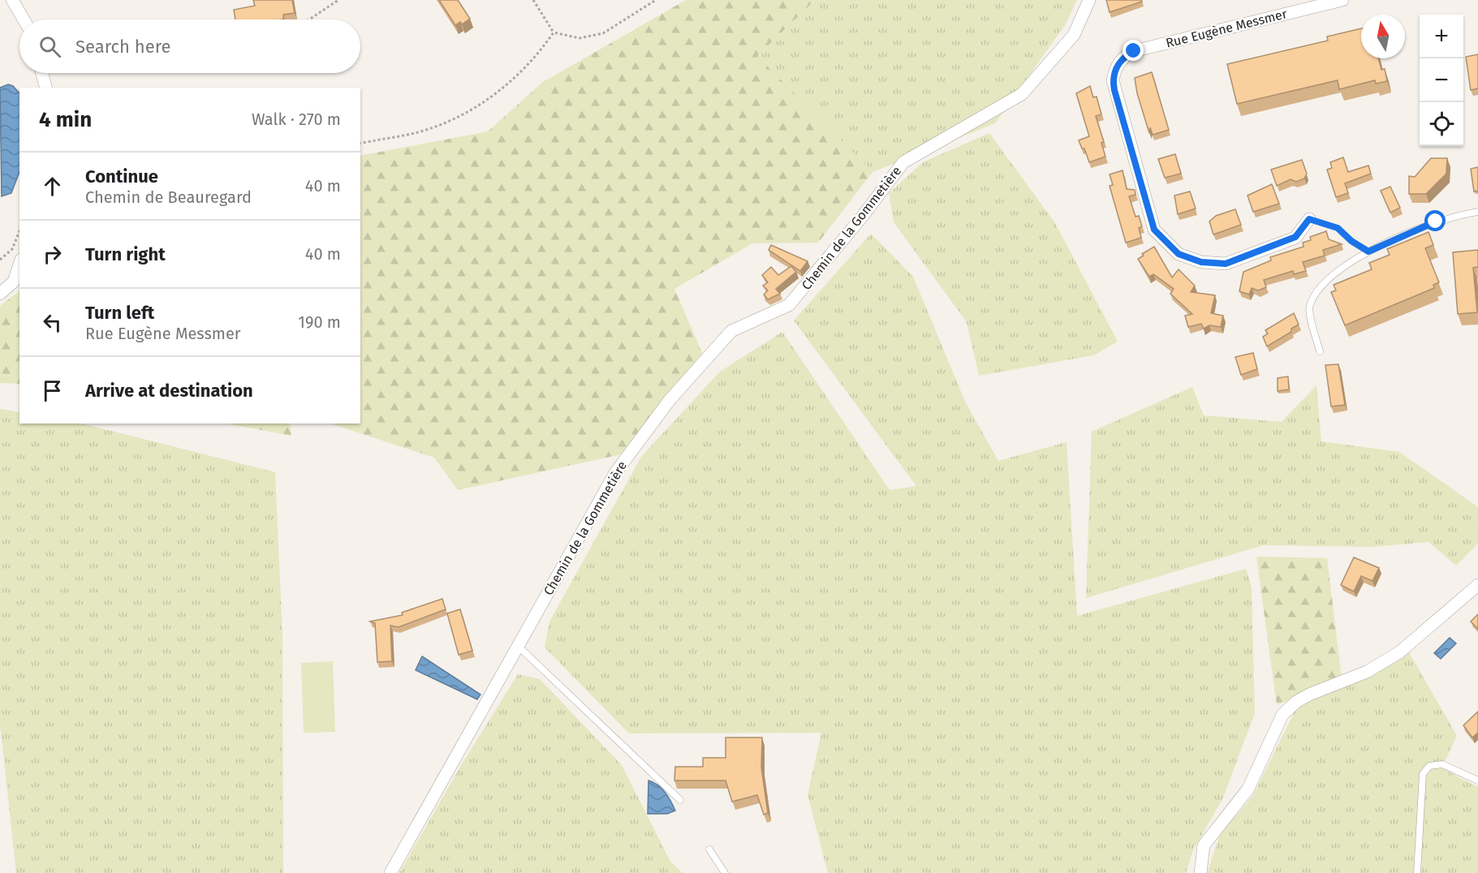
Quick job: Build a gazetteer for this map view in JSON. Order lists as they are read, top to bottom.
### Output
{
  "streets": {
    "street": ["Rue Eugène Messmer", "Chemin de la Gommetière"]
  },
  "north": "top",
  "page": {
    "map_buttons": ["+", "−"],
    "search": "Search here",
    "heading": ["4 min", "Walk · 270 m"],
    "list": [
      ["Continue", "Chemin de Beauregard", "40 m"],
      ["Turn right", "40 m"],
      ["Turn left", "Rue Eugène Messmer", "190 m"],
      "Arrive at destination"
    ]
  }
}
